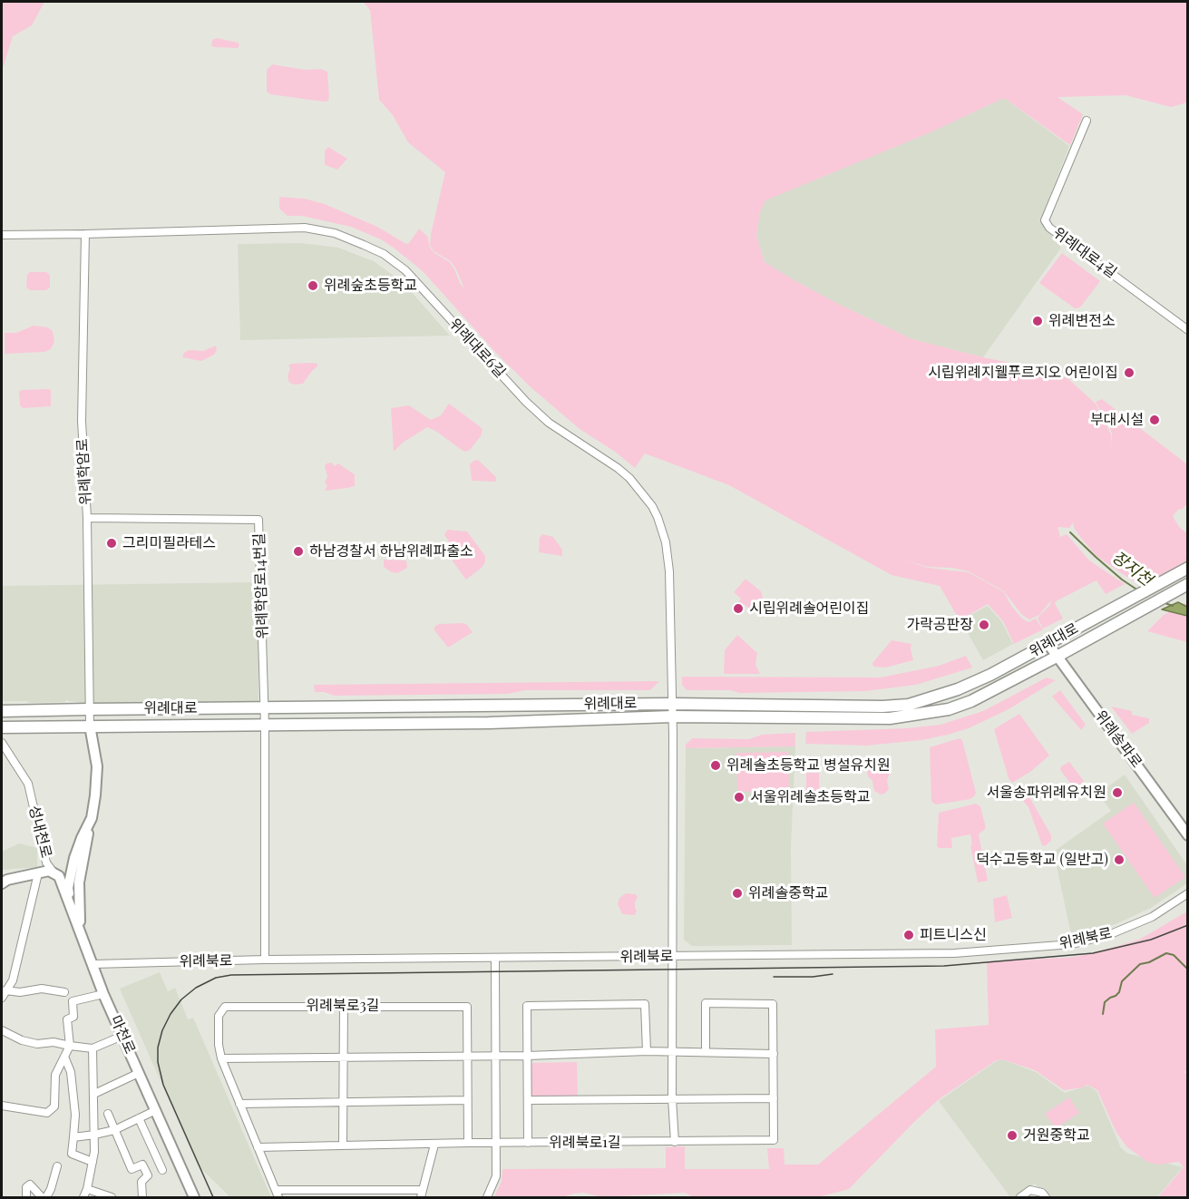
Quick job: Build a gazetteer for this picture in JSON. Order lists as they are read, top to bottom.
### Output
{
  "streets": {
    "main road": [
      "위례대로",
      "위례송파로",
      "성내천로",
      "마천로"
    ],
    "street": [
      "위례대로4길",
      "위례대로6길",
      "위례학암로",
      "위례학암로14번길",
      "위례북로",
      "위례북로3길",
      "위례북로1길"
    ]
  },
  "crossings": [
    ["위례대로6길", "위례학암로"],
    ["위례대로6길", "위례대로"],
    ["위례대로6길", "위례북로"],
    ["위례학암로", "위례학암로14번길"],
    ["위례학암로", "위례대로"],
    ["위례학암로14번길", "위례대로"],
    ["위례학암로14번길", "위례북로"],
    ["위례대로", "위례송파로"],
    ["성내천로", "마천로"],
    ["위례북로", "마천로"]
  ],
  "water": ["장지천"],
  "places": [
    "위례숲초등학교",
    "위례변전소",
    "시립위례지웰푸르지오 어린이집",
    "부대시설",
    "그리미필라테스",
    "하남경찰서 하남위례파출소",
    "시립위례솔어린이집",
    "가락공판장",
    "위례솔초등학교 병설유치원",
    "서울송파위례유치원",
    "서울위례솔초등학교",
    "덕수고등학교 (일반고)",
    "위례솔중학교",
    "피트니스신",
    "거원중학교"
  ]
}
